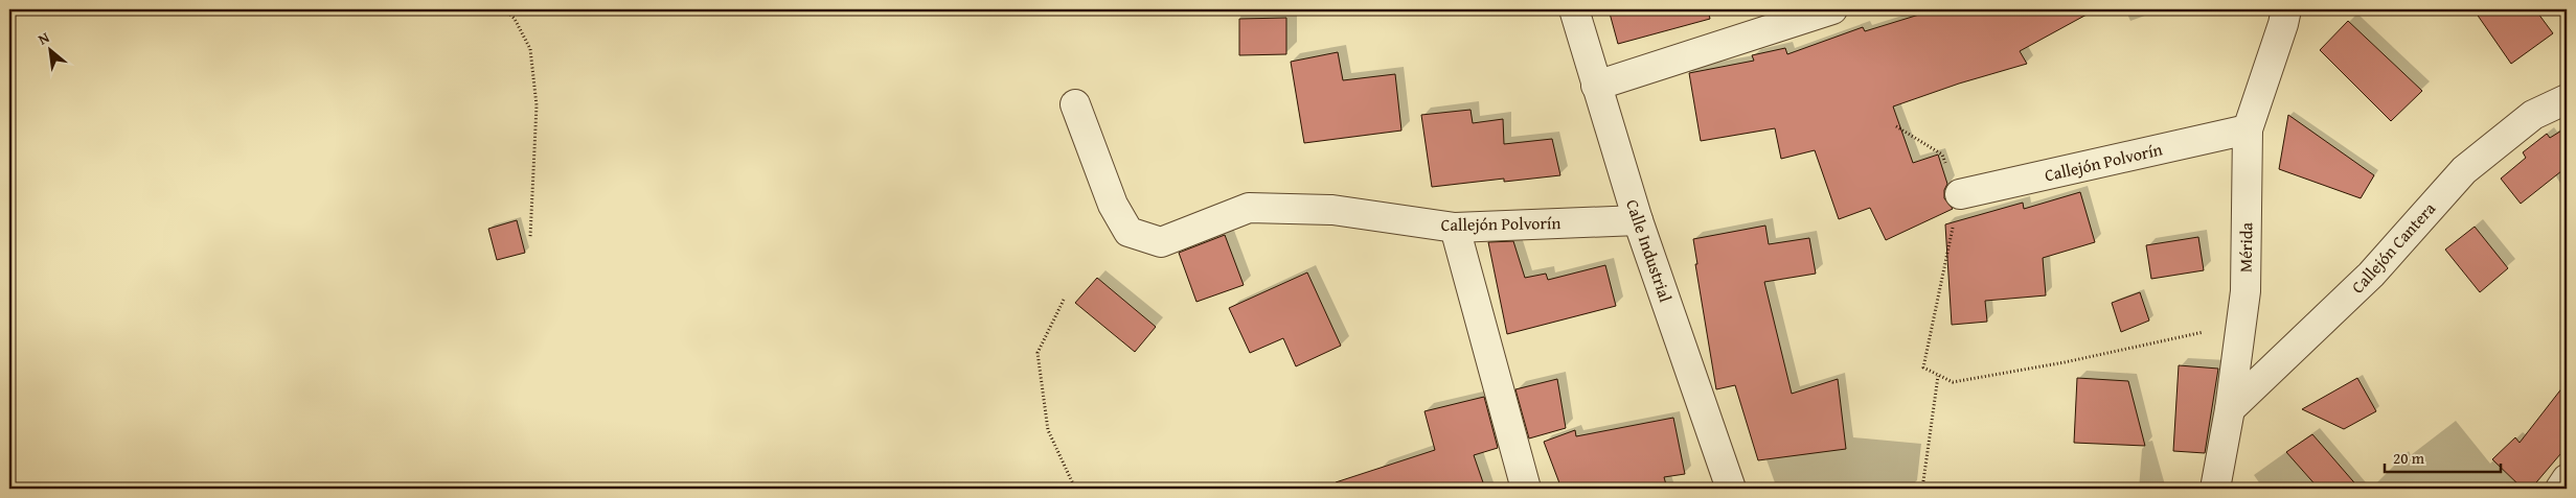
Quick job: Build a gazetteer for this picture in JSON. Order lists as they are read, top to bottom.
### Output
{
  "streets": {
    "street": [
      "Callejón Polvorín",
      "Mérida",
      "Callejón Cantera",
      "Calle Industrial"
    ]
  },
  "crossings": [
    ["Callejón Polvorín", "Mérida"],
    ["Callejón Polvorín", "Calle Industrial"],
    ["Mérida", "Callejón Cantera"]
  ],
  "scale_bar": "20 m",
  "north": "top left"
}
